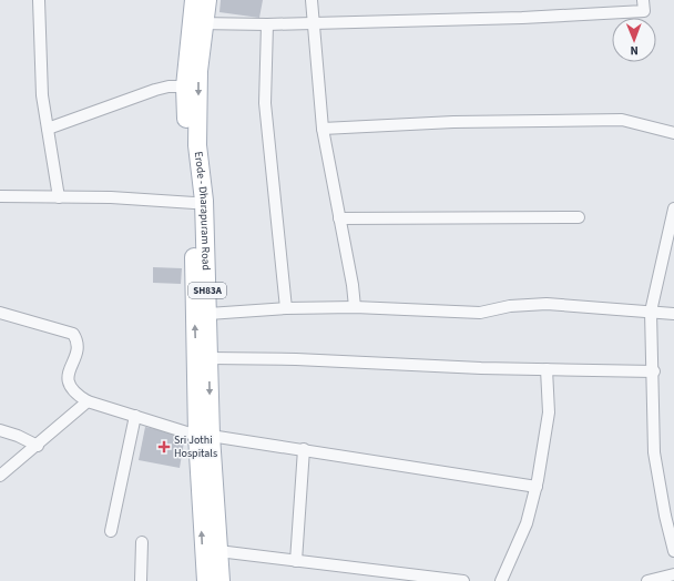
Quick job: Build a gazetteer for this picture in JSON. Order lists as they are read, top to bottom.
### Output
{
  "streets": {
    "main road": ["Erode - Dharapuram Road", "SH83A"]
  },
  "places": {
    "health": ["Sri Jothi Hospitals"]
  },
  "north": "bottom"
}
